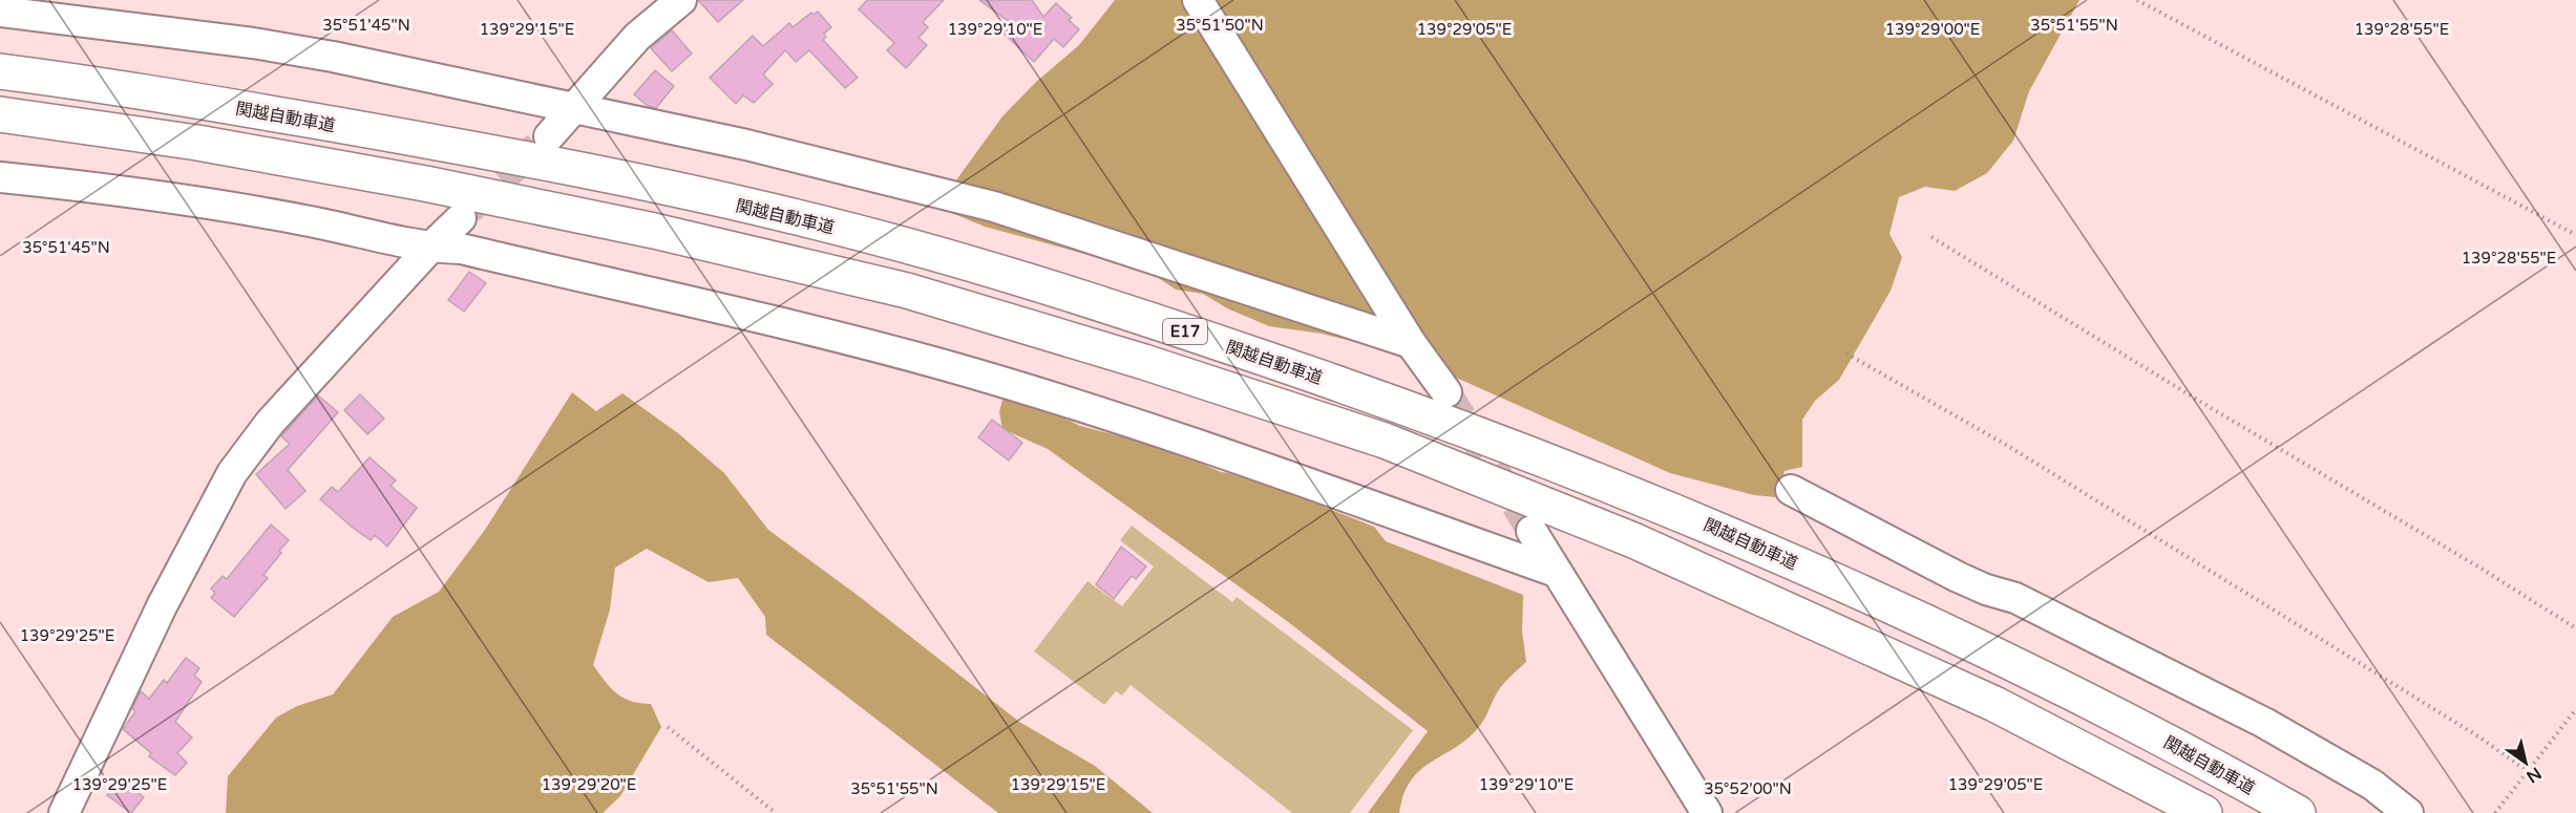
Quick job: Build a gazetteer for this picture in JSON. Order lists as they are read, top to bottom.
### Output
{
  "streets": {
    "highway": ["関越自動車道", "E17"]
  },
  "north": "bottom right",
  "coordinates": [
    "35°51'55\"N",
    "35°51'45\"N",
    "35°51'50\"N",
    "139°29'10\"E",
    "139°29'00\"E",
    "139°29'15\"E",
    "139°29'05\"E",
    "139°28'55\"E",
    "139°29'25\"E",
    "139°29'20\"E",
    "35°52'00\"N"
  ]
}
